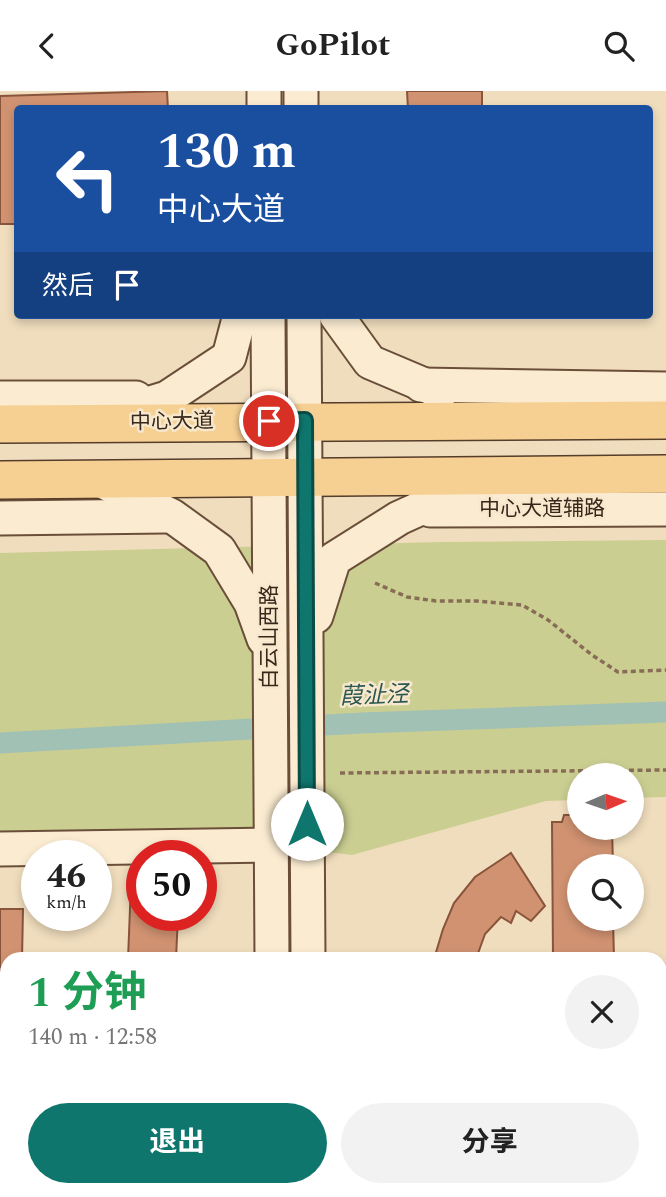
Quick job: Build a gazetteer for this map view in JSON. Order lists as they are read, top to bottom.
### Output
{
  "streets": {
    "main road": ["中心大道", "中心大道辅路", "白云山西路"]
  },
  "crossings": [
    ["中心大道", "白云山西路"]
  ],
  "water": ["葭沚泾"],
  "north": "right",
  "page": {
    "header": "GoPilot",
    "turn": ["130 m", "中心大道"],
    "then": "然后",
    "speed": "46 km/h",
    "limit": "50",
    "heading": ["1 分钟", "140 m · 12:58"],
    "buttons": ["退出", "分享"]
  }
}
